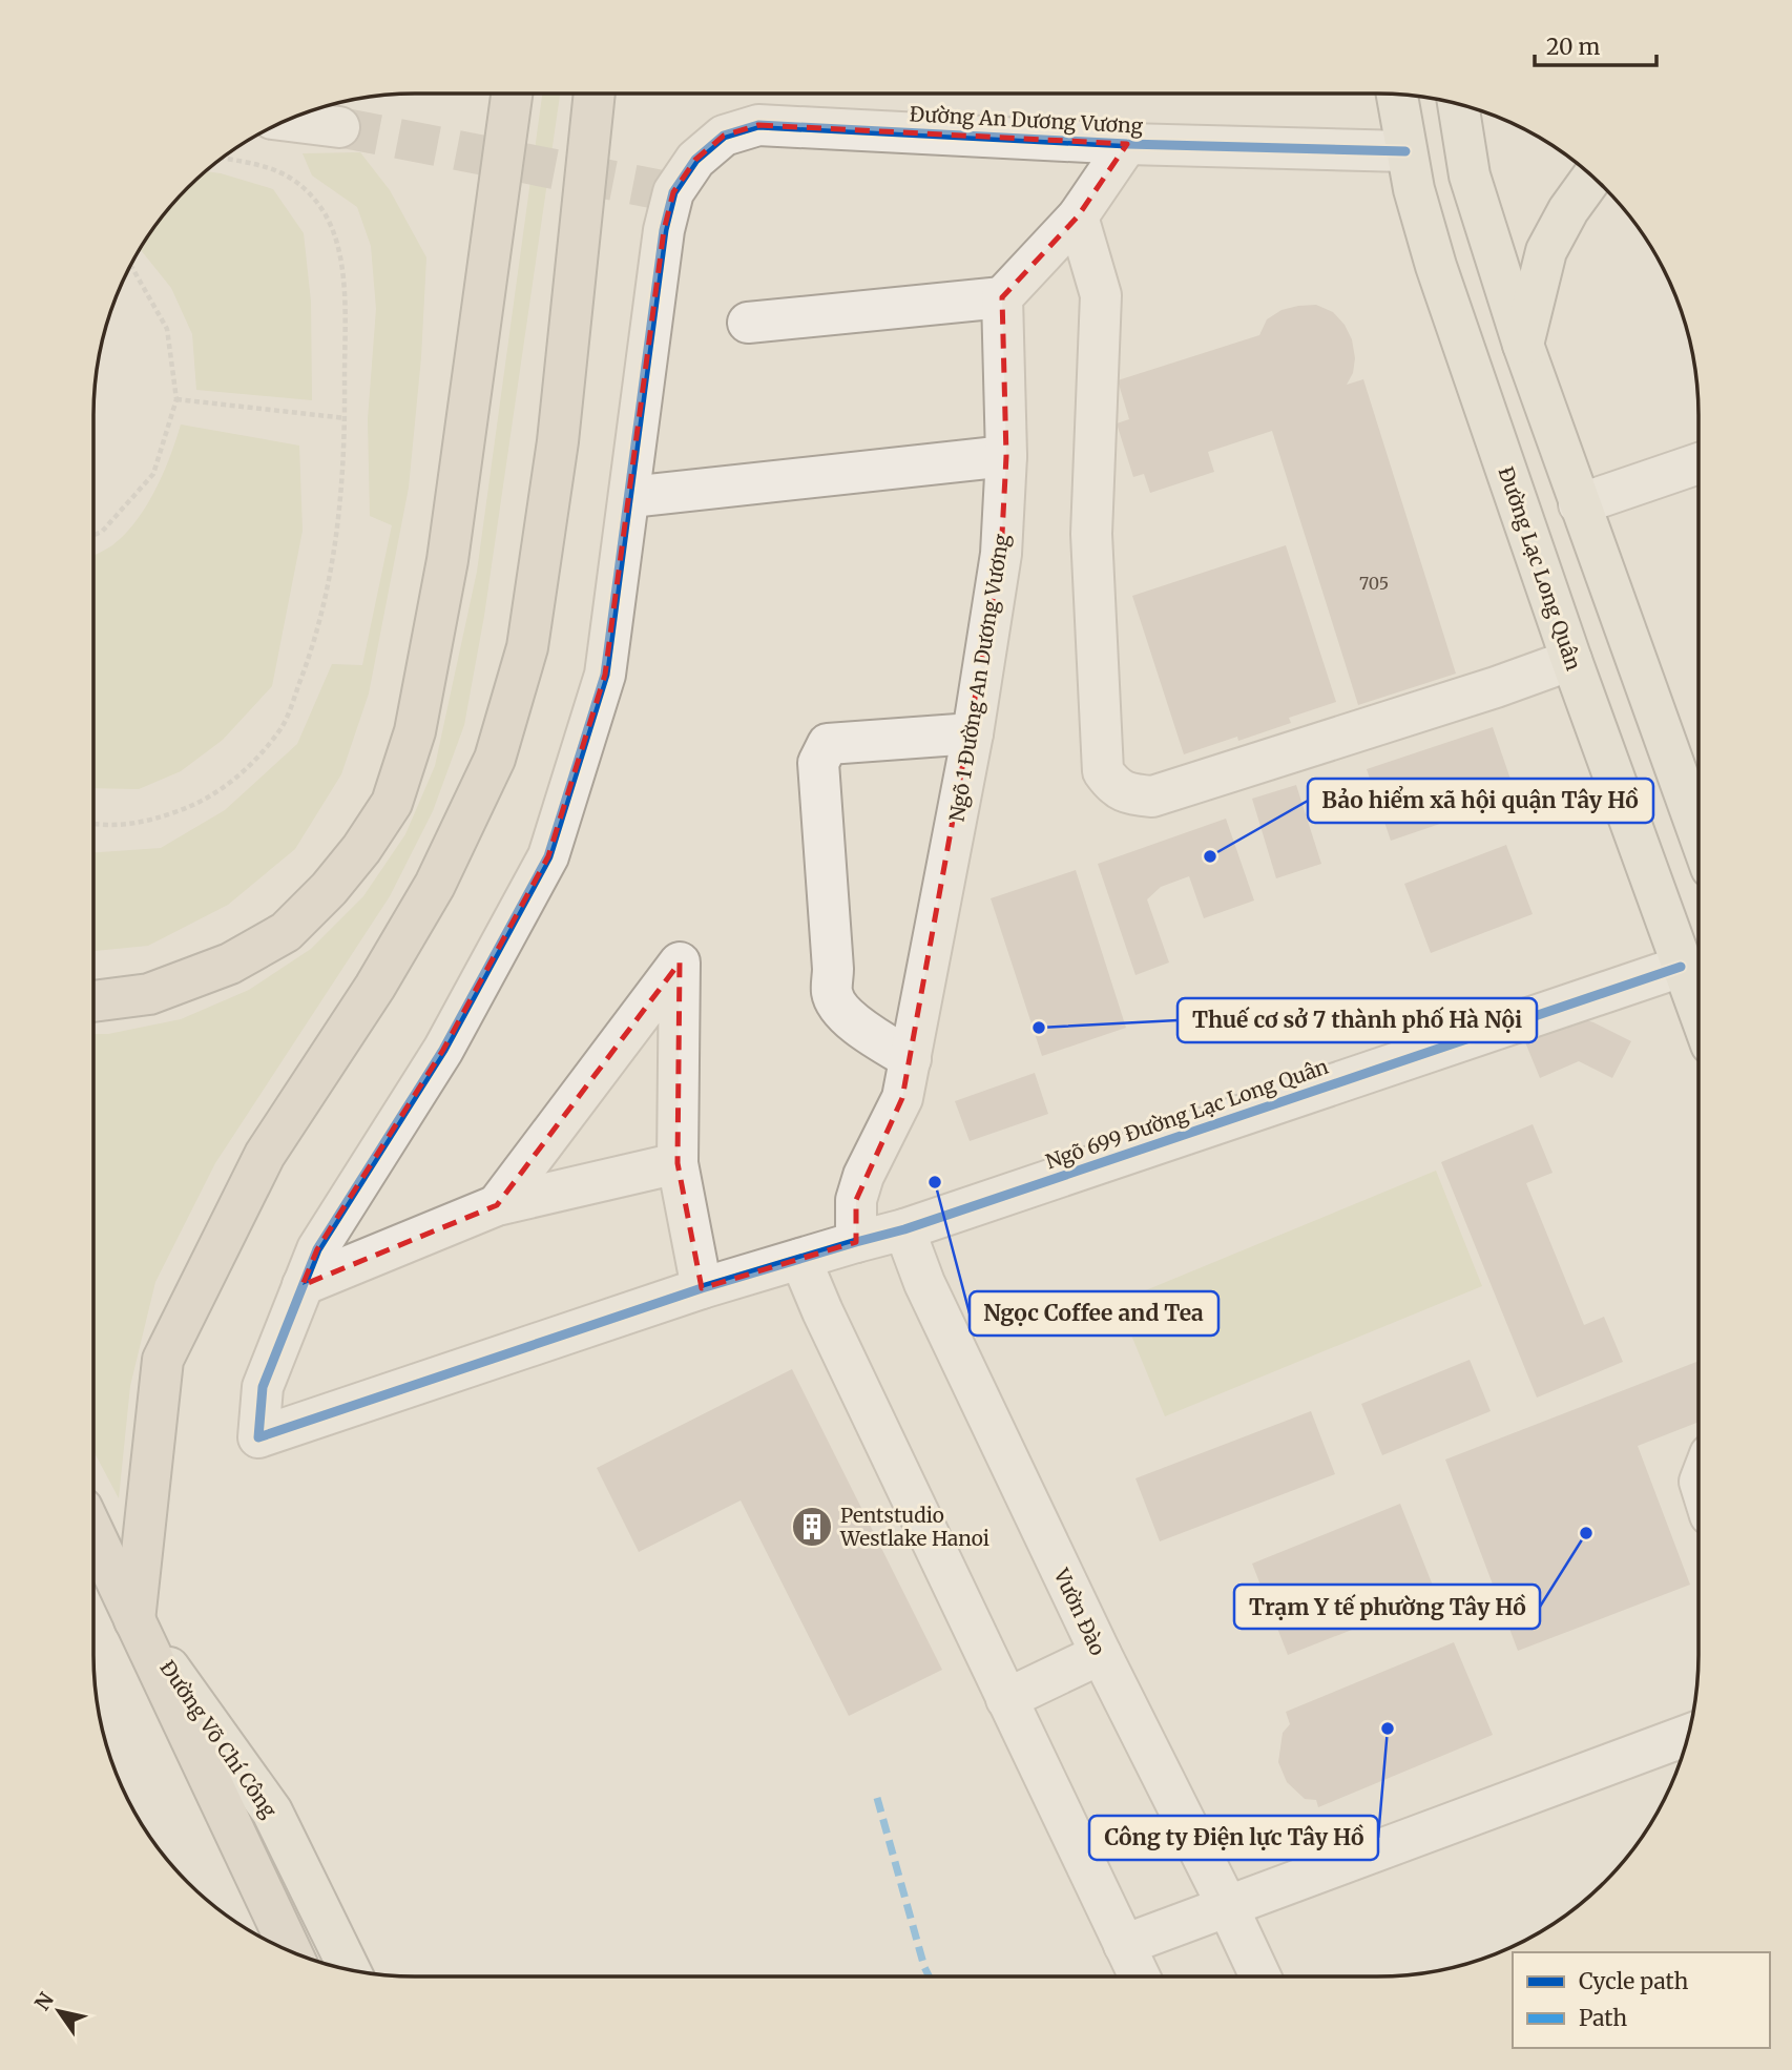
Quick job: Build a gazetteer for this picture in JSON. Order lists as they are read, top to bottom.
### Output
{
  "streets": {
    "highway": ["Đường Võ Chí Công"],
    "main road": ["Đường Lạc Long Quân"],
    "street": [
      "Đường An Dương Vương",
      "Ngõ 1 Đường An Dương Vương",
      "Ngõ 699 Đường Lạc Long Quân",
      "Vườn Đào"
    ]
  },
  "crossings": [
    ["Đường An Dương Vương", "Đường Lạc Long Quân"],
    ["Đường Lạc Long Quân", "Ngõ 699 Đường Lạc Long Quân"],
    ["Ngõ 1 Đường An Dương Vương", "Ngõ 699 Đường Lạc Long Quân"],
    ["Ngõ 699 Đường Lạc Long Quân", "Vườn Đào"]
  ],
  "places": {
    "other": [
      "Bảo hiểm xã hội quận Tây Hồ",
      "Thuế cơ sở 7 thành phố Hà Nội",
      "Ngọc Coffee and Tea",
      "Trạm Y tế phường Tây Hồ",
      "Công ty Điện lực Tây Hồ"
    ],
    "building": ["Pentstudio Westlake Hanoi"]
  },
  "house_numbers": ["705"],
  "legend": ["Cycle path", "Path"],
  "scale_bar": "20 m",
  "north": "top left"
}
